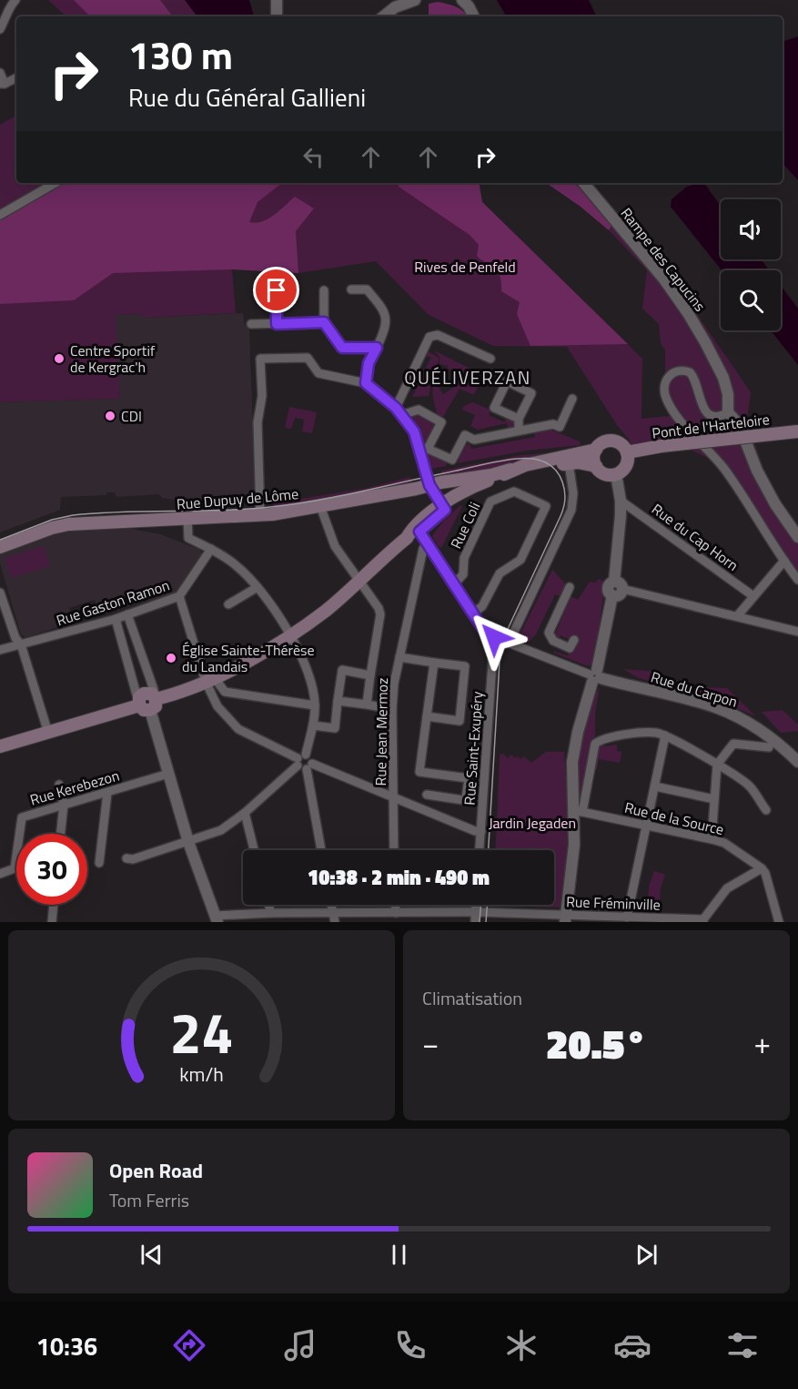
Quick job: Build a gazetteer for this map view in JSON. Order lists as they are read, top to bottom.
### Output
{
  "streets": {
    "main road": ["Pont de l'Harteloire", "Rue Dupuy de Lôme"],
    "street": [
      "Rampe des Capucins",
      "Rue Coli",
      "Rue du Cap Horn",
      "Rue Gaston Ramon",
      "Rue du Carpon",
      "Rue Jean Mermoz",
      "Rue Saint-Exupéry",
      "Rue Kerebezon",
      "Rue de la Source",
      "Rue Fréminville"
    ]
  },
  "crossings": [
    ["Rue Coli", "Rue du Carpon"],
    ["Rue du Carpon", "Rue Jean Mermoz"],
    ["Rue du Carpon", "Rue Saint-Exupéry"]
  ],
  "districts": ["QUÉLIVERZAN"],
  "parks": ["Rives de Penfeld", "Jardin Jegaden"],
  "places": ["Centre Sportif de Kergrac'h", "CDI", "Église Sainte-Thérèse du Landais"],
  "page": {
    "turn": ["130 m", "Rue du Général Gallieni"],
    "limit": "30",
    "trip": "10:38 · 2 min · 490 m",
    "tile": "Climatisation",
    "heat": ["−", "20.5°", "+"],
    "song": ["Open Road", "Tom Ferris"],
    "tabs": "10:36",
    "gauge": ["24", "km/h"]
  }
}
